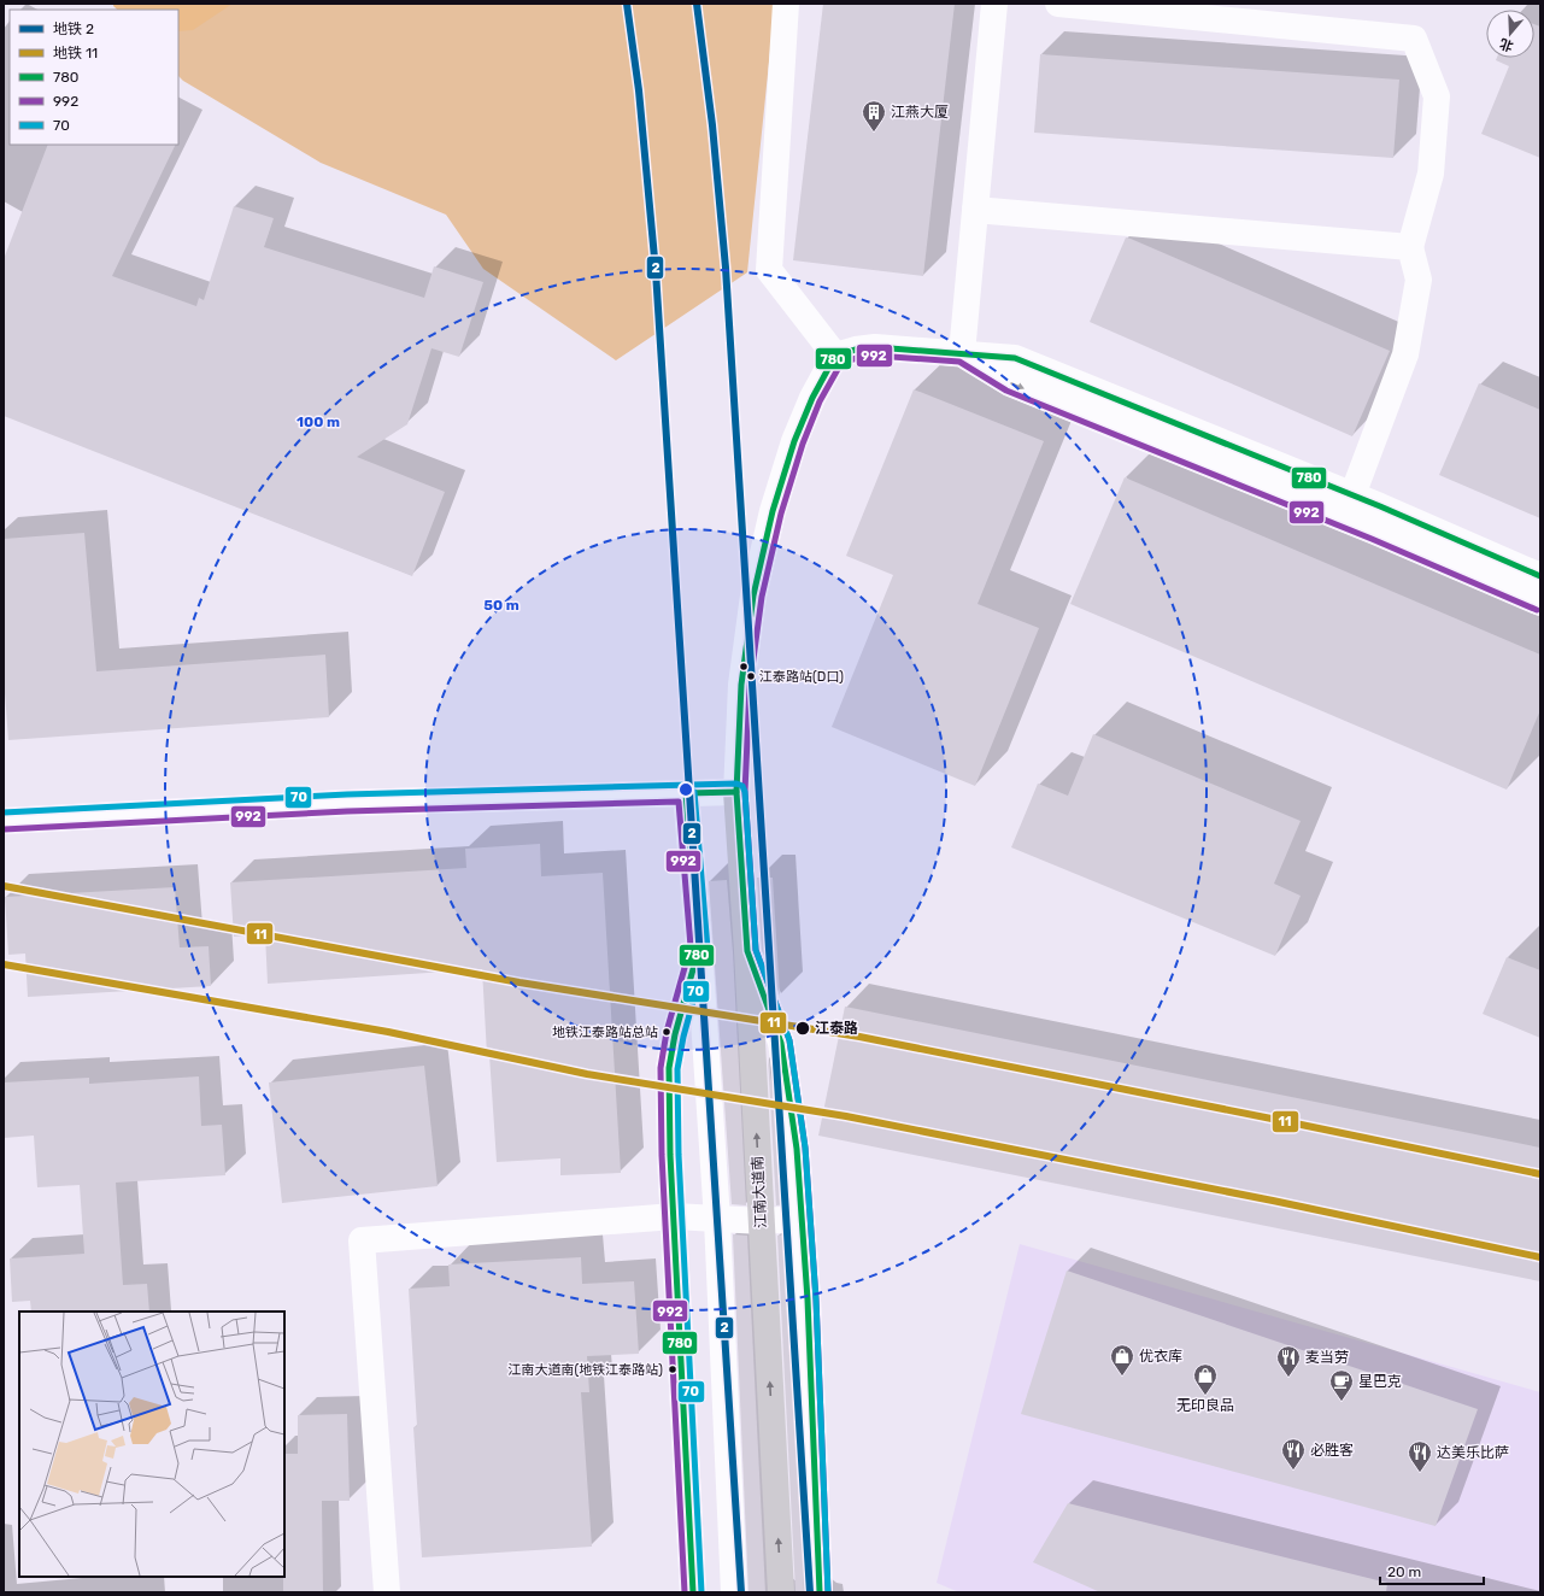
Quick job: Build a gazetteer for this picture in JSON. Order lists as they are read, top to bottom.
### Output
{
  "streets": {
    "main road": ["江南大道南"]
  },
  "one_way": ["江南大道南"],
  "places": {
    "building": ["江燕大厦"],
    "other": [
      "江泰路站(D口)",
      "江泰路",
      "地铁江泰路站总站",
      "江南大道南(地铁江泰路站)"
    ],
    "shop": ["优衣库", "无印良品"],
    "restaurant": ["麦当劳", "必胜客", "达美乐比萨"],
    "cafe": ["星巴克"]
  },
  "lines": [
    "metro line 2",
    "transit line 780",
    "transit line 992",
    "transit line 70",
    "metro line 11"
  ],
  "legend": [
    "地铁 2",
    "地铁 11",
    "780",
    "992",
    "70"
  ],
  "scale_bar": "20 m",
  "north": "bottom",
  "rings": ["100 m", "50 m"]
}
